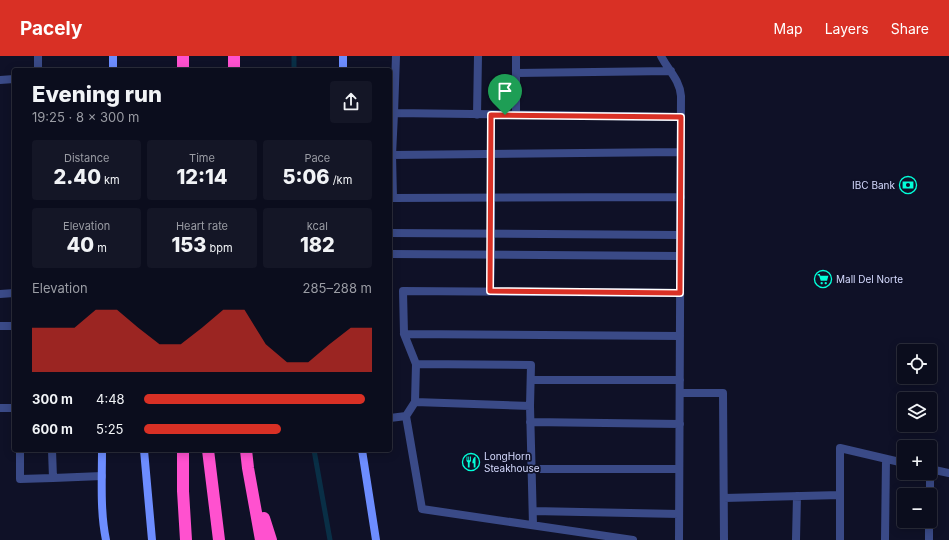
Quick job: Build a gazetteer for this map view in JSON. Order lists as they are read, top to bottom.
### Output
{
  "places": {
    "bank": ["IBC Bank"],
    "supermarket": ["Mall Del Norte"],
    "restaurant": ["LongHorn Steakhouse"]
  },
  "page": {
    "header": "Pacely",
    "nav": ["Map", "Layers", "Share"],
    "heading": ["Evening run", "19:25 · 8 × 300 m"],
    "stats": [
      ["Distance", "2.40 km"],
      ["Time", "12:14"],
      ["Pace", "5:06 /km"],
      ["Elevation", "40 m"],
      ["Heart rate", "153 bpm"],
      ["kcal", "182"]
    ],
    "chart": ["Elevation", "285–288 m"],
    "map_buttons": ["+", "−"],
    "list": [
      {
        "name": "300 m",
        "note": "4:48"
      },
      {
        "name": "600 m",
        "note": "5:25"
      }
    ]
  }
}
